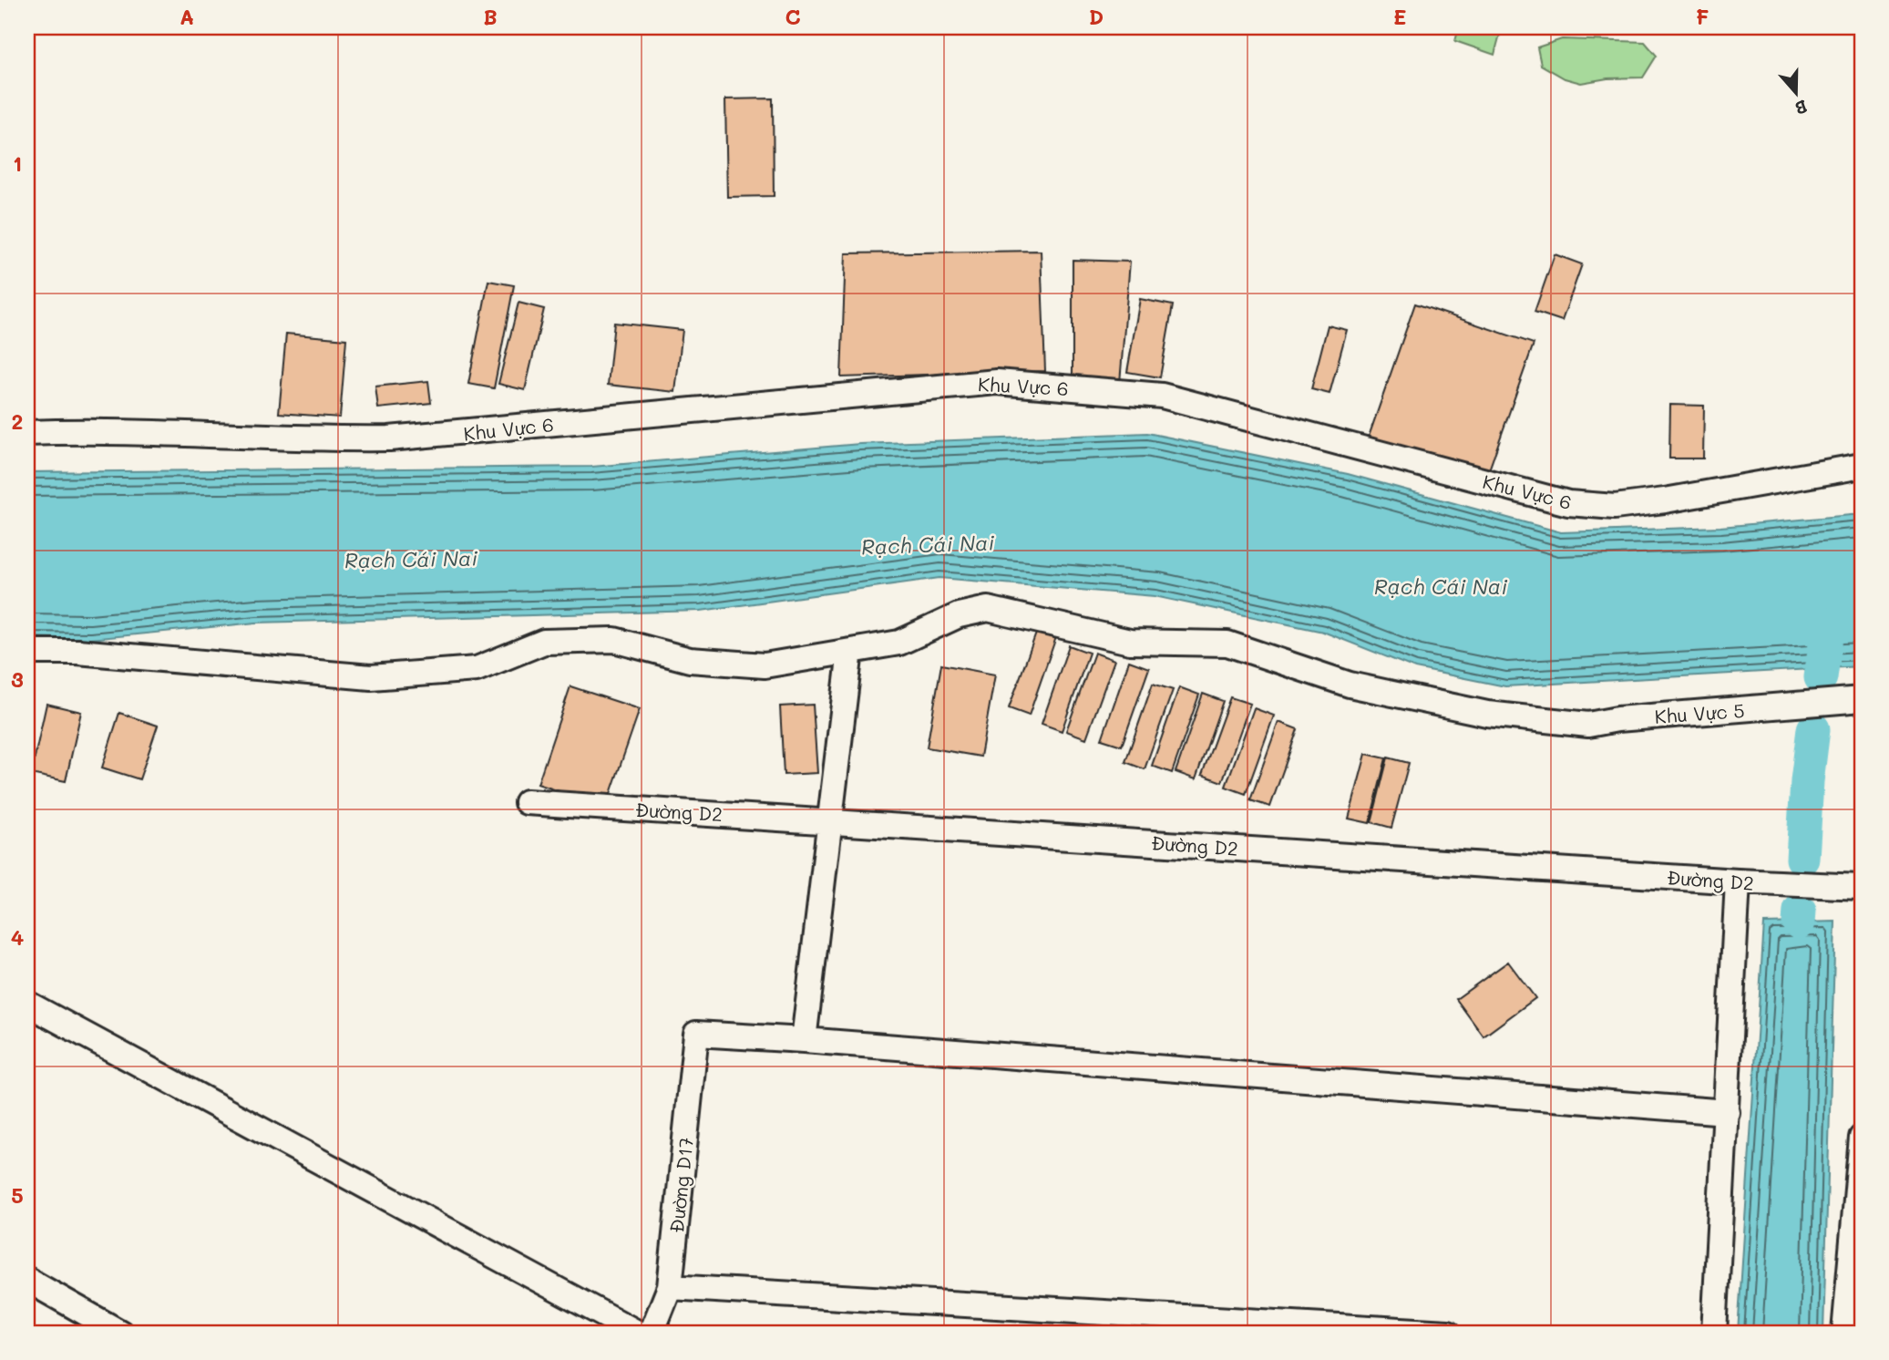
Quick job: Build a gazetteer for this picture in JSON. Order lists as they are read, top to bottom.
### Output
{
  "streets": {
    "street": [
      "Khu Vực 6",
      "Khu Vực 5",
      "Đường D2",
      "Đường D17"
    ]
  },
  "water": ["Rạch Cái Nai"],
  "north": "bottom",
  "grid": {
    "columns": [
      "A",
      "B",
      "C",
      "D",
      "E",
      "F"
    ],
    "rows": [
      "1",
      "2",
      "3",
      "4",
      "5"
    ]
  }
}
